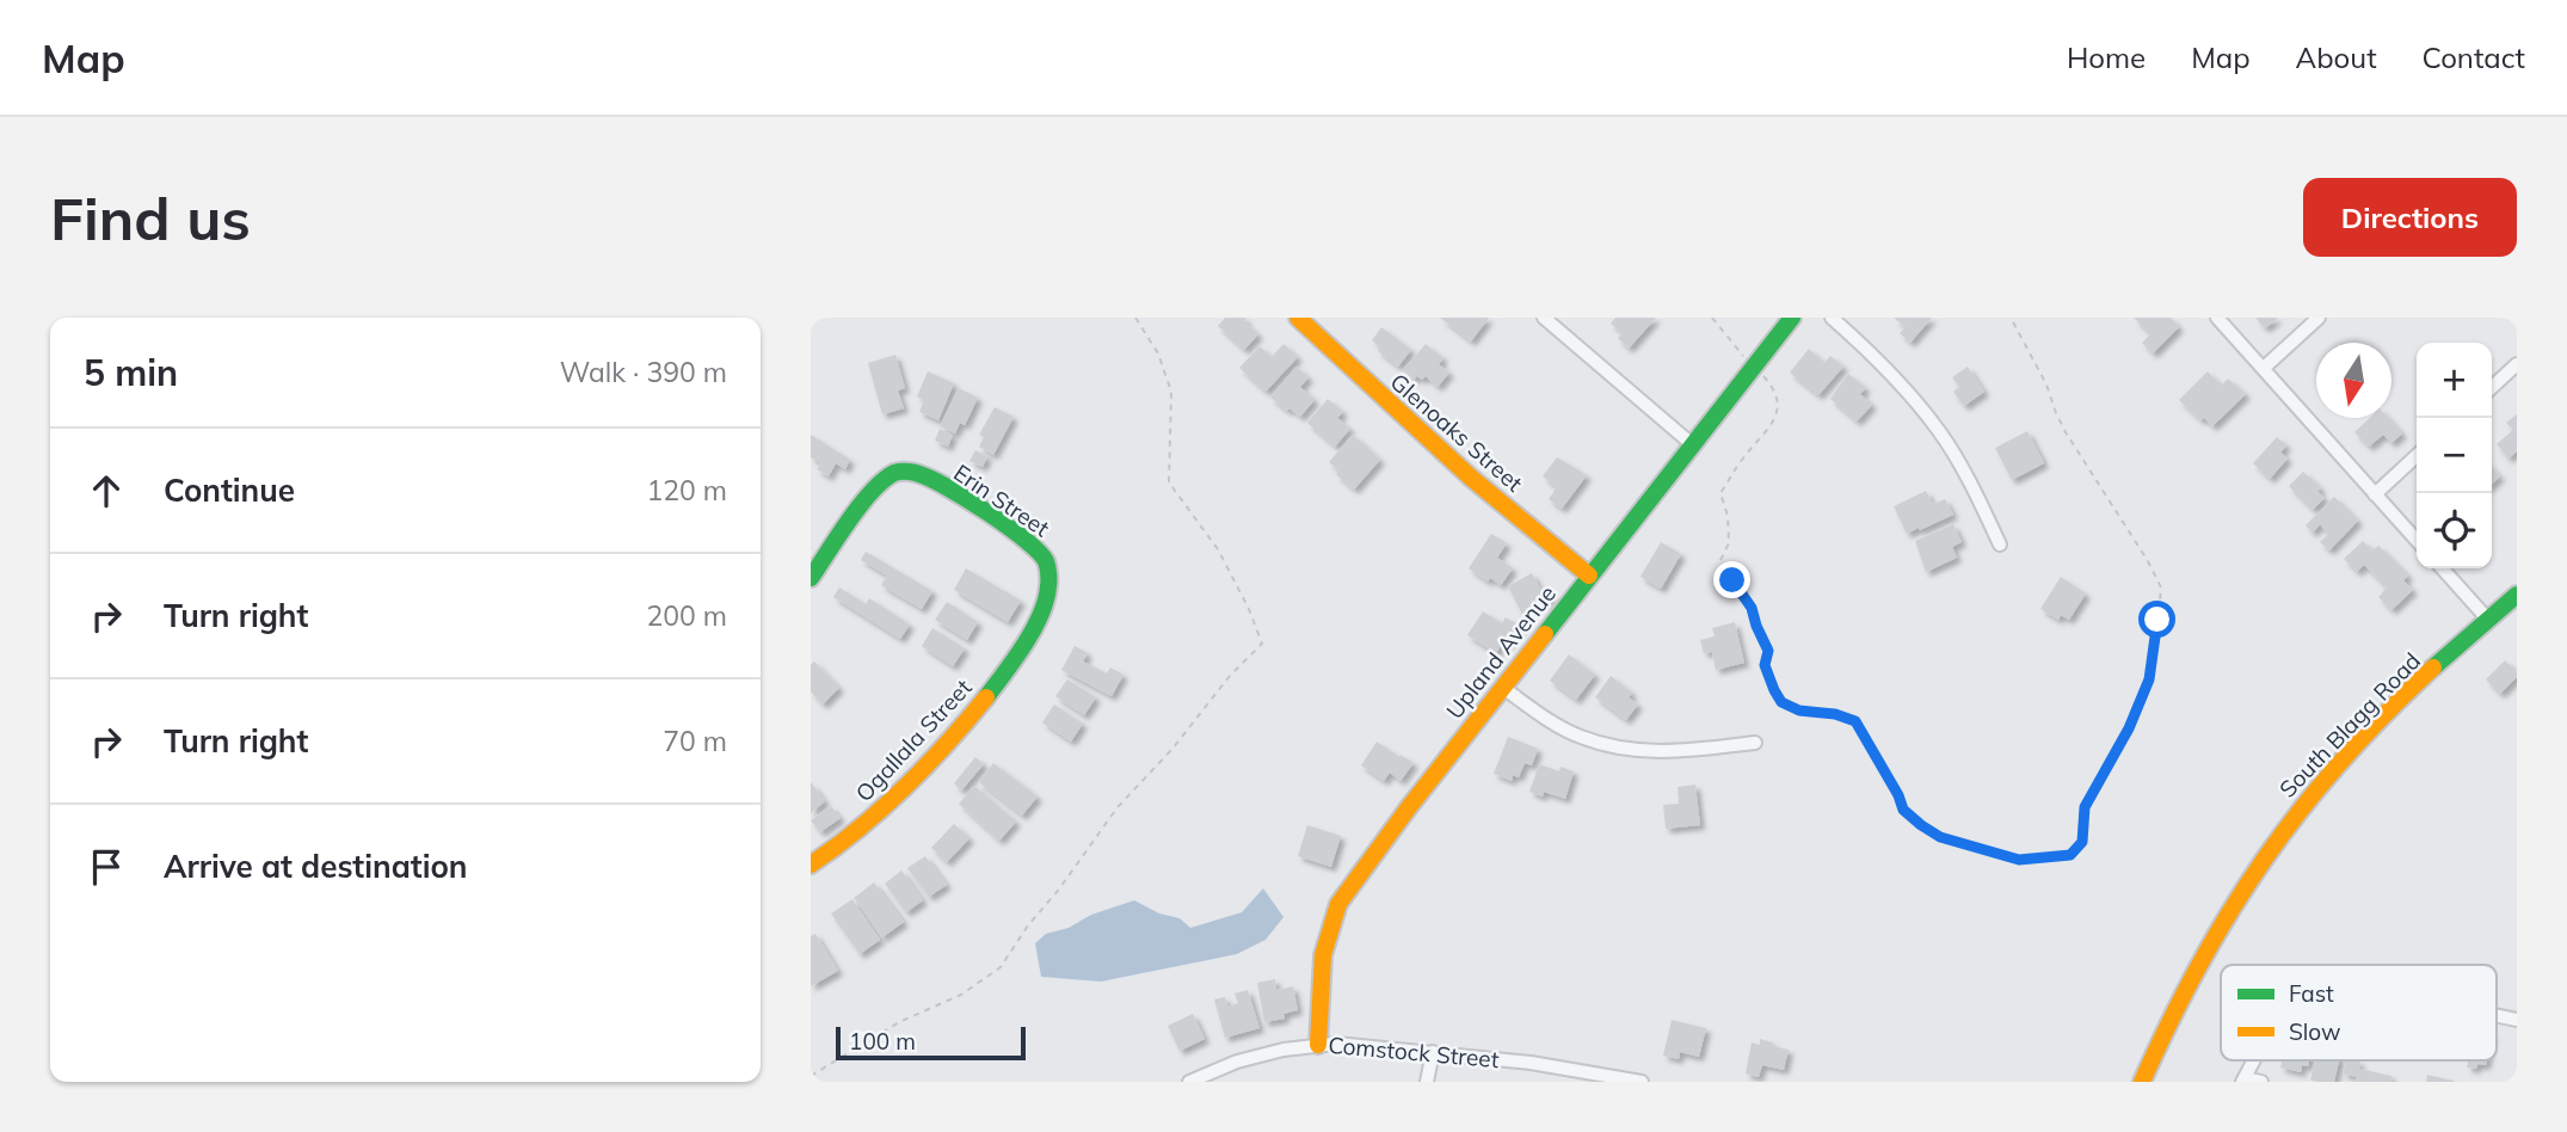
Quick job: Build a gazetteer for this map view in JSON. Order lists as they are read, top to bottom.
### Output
{
  "streets": {
    "street": [
      "Glenoaks Street",
      "Erin Street",
      "Upland Avenue",
      "South Blagg Road",
      "Ogallala Street",
      "Comstock Street"
    ]
  },
  "crossings": [
    ["Glenoaks Street", "Upland Avenue"],
    ["Erin Street", "Ogallala Street"],
    ["Upland Avenue", "Comstock Street"]
  ],
  "legend": ["Fast", "Slow"],
  "scale_bar": "100 m",
  "north": "bottom",
  "page": {
    "header": "Map",
    "nav": [
      "Home",
      "Map",
      "About",
      "Contact"
    ],
    "buttons": "Directions",
    "title": "Find us",
    "heading": ["5 min", "Walk · 390 m"],
    "map_buttons": ["+", "−"],
    "list": [
      ["Continue", "120 m"],
      ["Turn right", "200 m"],
      ["Turn right", "70 m"],
      "Arrive at destination"
    ],
    "scale": "100 m"
  }
}
